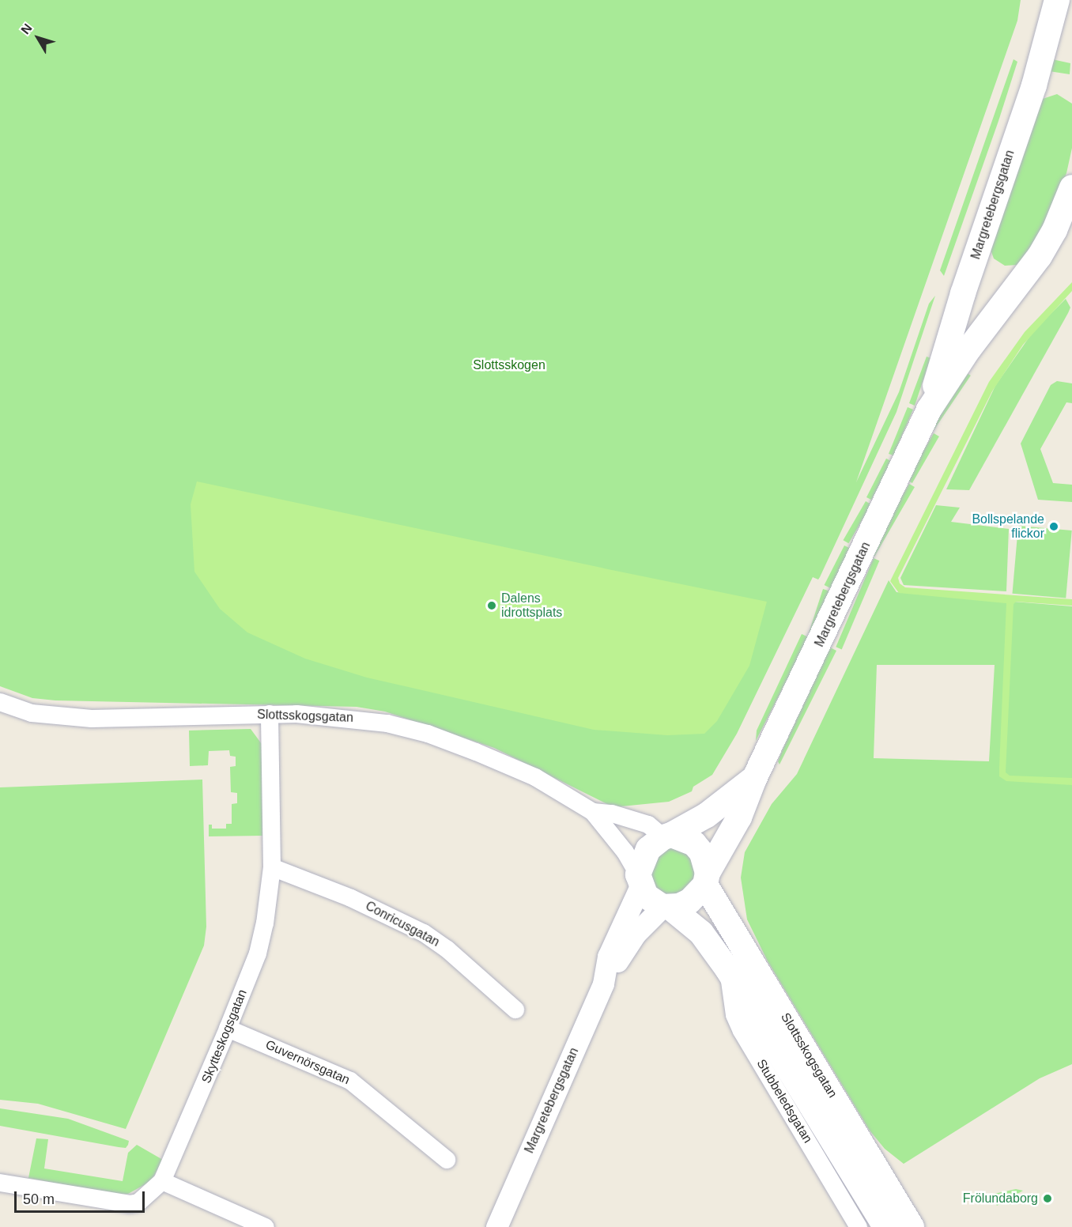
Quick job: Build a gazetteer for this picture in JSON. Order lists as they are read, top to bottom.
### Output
{
  "streets": {
    "main road": ["Margretebergsgatan", "Slottsskogsgatan"],
    "street": [
      "Conricusgatan",
      "Skytteskogsgatan",
      "Guvernörsgatan",
      "Stubbeledsgatan"
    ]
  },
  "crossings": [
    ["Margretebergsgatan", "Slottsskogsgatan"],
    ["Slottsskogsgatan", "Skytteskogsgatan"],
    ["Slottsskogsgatan", "Stubbeledsgatan"],
    ["Conricusgatan", "Skytteskogsgatan"],
    ["Skytteskogsgatan", "Guvernörsgatan"]
  ],
  "parks": ["Slottsskogen"],
  "places": ["Bollspelande flickor", "Dalens idrottsplats", "Frölundaborg"],
  "scale_bar": "50 m",
  "north": "top left"
}
